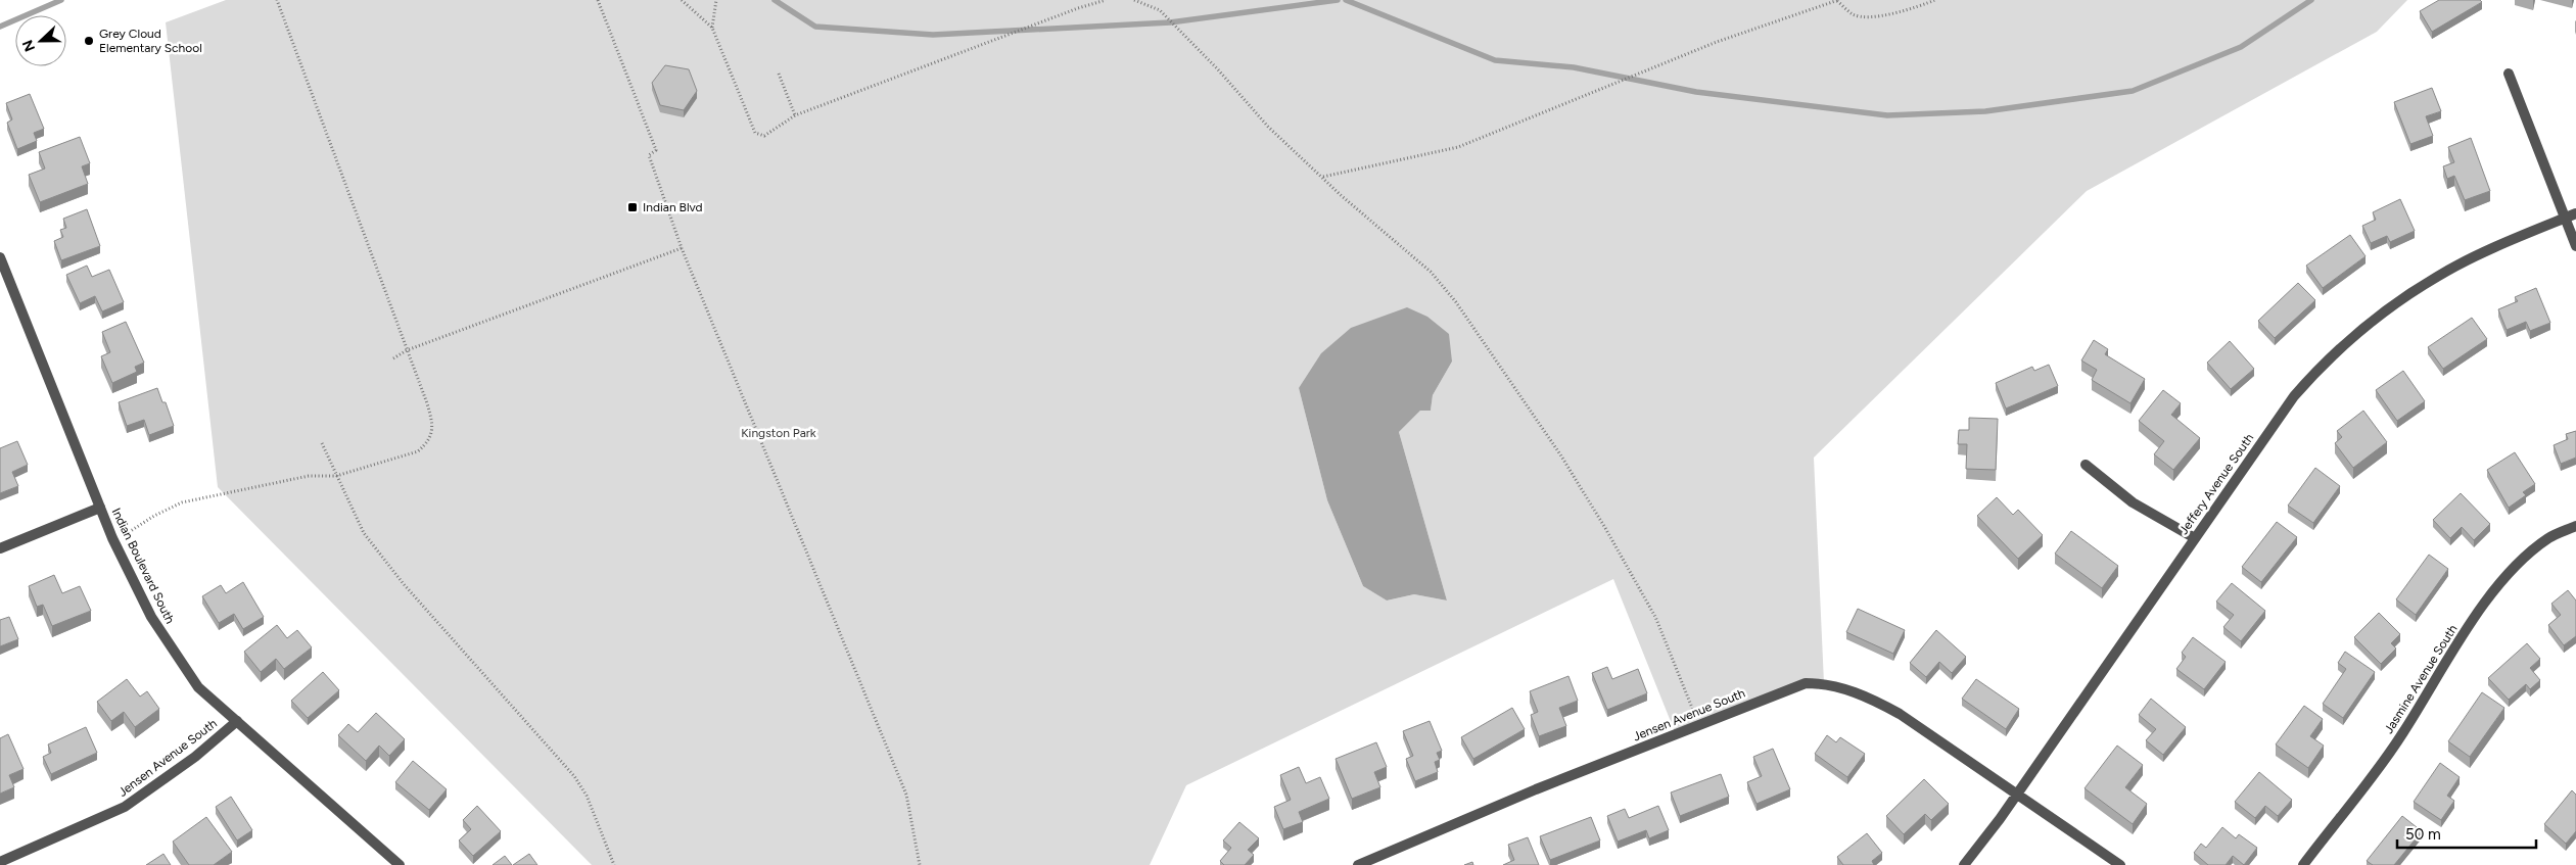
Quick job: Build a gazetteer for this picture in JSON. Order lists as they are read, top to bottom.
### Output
{
  "streets": {
    "street": [
      "Jeffery Avenue South",
      "Indian Boulevard South",
      "Jasmine Avenue South",
      "Jensen Avenue South"
    ]
  },
  "crossings": [
    ["Jeffery Avenue South", "Jensen Avenue South"],
    ["Indian Boulevard South", "Jensen Avenue South"]
  ],
  "parks": ["Kingston Park"],
  "places": {
    "other": ["Grey Cloud Elementary School"],
    "transit": ["Indian Blvd"]
  },
  "scale_bar": "50 m",
  "north": "left"
}
